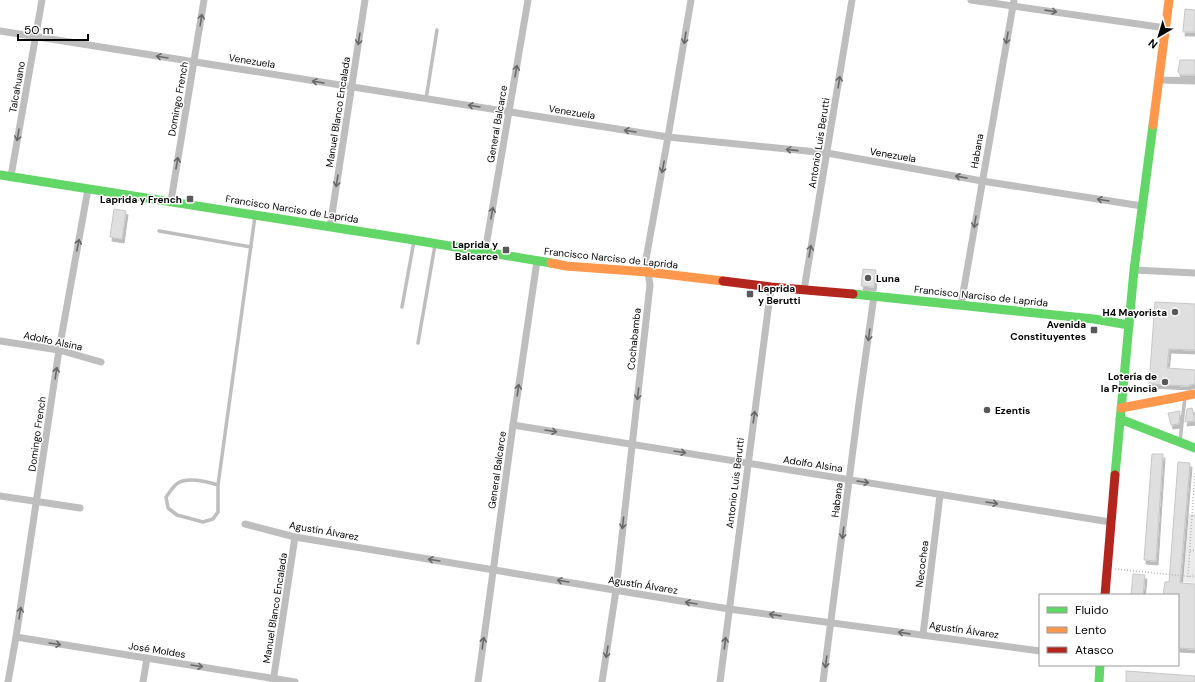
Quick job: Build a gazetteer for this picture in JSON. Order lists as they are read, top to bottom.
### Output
{
  "streets": {
    "main road": ["Francisco Narciso de Laprida"],
    "street": [
      "Venezuela",
      "Talcahuano",
      "Domingo French",
      "Manuel Blanco Encalada",
      "General Balcarce",
      "Antonio Luis Berutti",
      "Habana",
      "Cochabamba",
      "Adolfo Alsina",
      "Agustín Álvarez",
      "Necochea",
      "José Moldes"
    ]
  },
  "crossings": [
    ["Venezuela", "Talcahuano"],
    ["Venezuela", "Domingo French"],
    ["Venezuela", "Manuel Blanco Encalada"],
    ["Venezuela", "General Balcarce"],
    ["Venezuela", "Antonio Luis Berutti"],
    ["Venezuela", "Habana"],
    ["Venezuela", "Cochabamba"],
    ["Talcahuano", "Francisco Narciso de Laprida"],
    ["Domingo French", "Francisco Narciso de Laprida"],
    ["Domingo French", "Adolfo Alsina"],
    ["Domingo French", "José Moldes"],
    ["Manuel Blanco Encalada", "Francisco Narciso de Laprida"],
    ["Manuel Blanco Encalada", "Agustín Álvarez"],
    ["Manuel Blanco Encalada", "José Moldes"],
    ["General Balcarce", "Francisco Narciso de Laprida"],
    ["General Balcarce", "Adolfo Alsina"],
    ["General Balcarce", "Agustín Álvarez"],
    ["Antonio Luis Berutti", "Francisco Narciso de Laprida"],
    ["Antonio Luis Berutti", "Adolfo Alsina"],
    ["Antonio Luis Berutti", "Agustín Álvarez"],
    ["Habana", "Francisco Narciso de Laprida"],
    ["Habana", "Adolfo Alsina"],
    ["Habana", "Agustín Álvarez"],
    ["Francisco Narciso de Laprida", "Cochabamba"],
    ["Cochabamba", "Adolfo Alsina"],
    ["Cochabamba", "Agustín Álvarez"],
    ["Adolfo Alsina", "Necochea"],
    ["Agustín Álvarez", "Necochea"]
  ],
  "one_way": [
    "Venezuela",
    "Talcahuano",
    "Domingo French",
    "Manuel Blanco Encalada",
    "General Balcarce",
    "Antonio Luis Berutti",
    "Habana",
    "Cochabamba",
    "Adolfo Alsina",
    "Agustín Álvarez",
    "José Moldes"
  ],
  "places": {
    "transit": [
      "Laprida y French",
      "Laprida y Balcarce",
      "Laprida y Berutti",
      "Avenida Constituyentes"
    ],
    "other": [
      "Luna",
      "H4 Mayorista",
      "Lotería de la Provincia",
      "Ezentis"
    ]
  },
  "legend": ["Fluido", "Lento", "Atasco"],
  "scale_bar": "50 m",
  "north": "bottom left"
}
